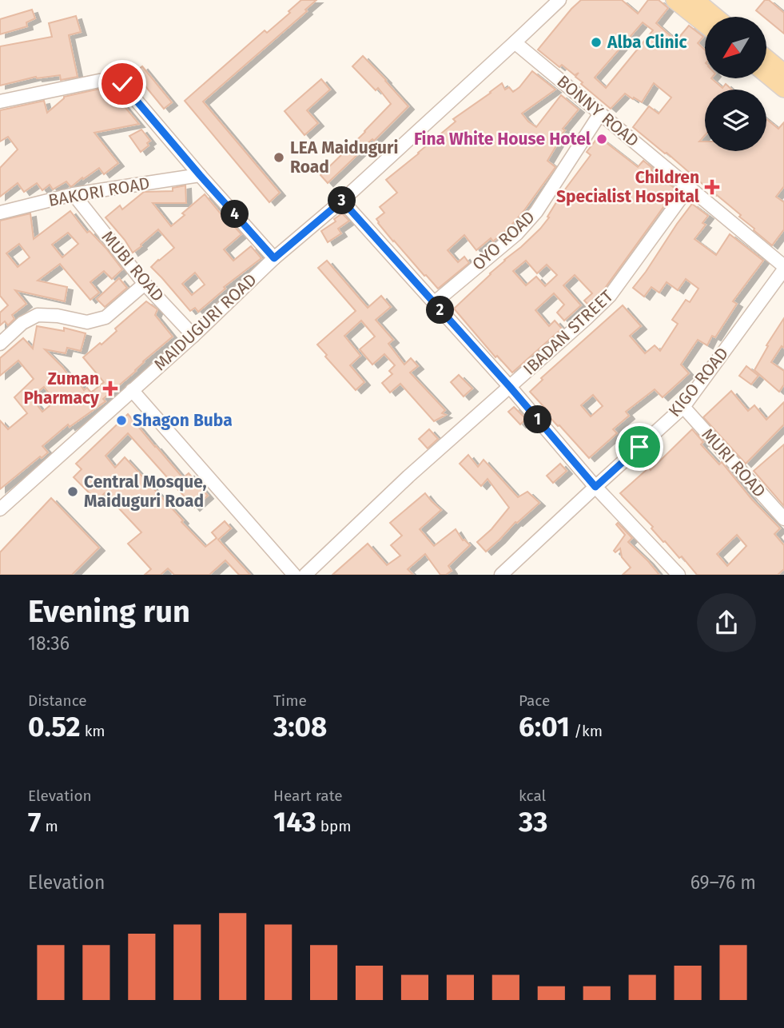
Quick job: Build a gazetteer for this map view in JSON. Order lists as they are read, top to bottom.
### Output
{
  "streets": {
    "street": [
      "BONNY ROAD",
      "BAKORI ROAD",
      "OYO ROAD",
      "MUBI ROAD",
      "MAIDUGURI ROAD",
      "IBADAN STREET",
      "KIGO ROAD",
      "MURI ROAD"
    ]
  },
  "crossings": [
    ["BONNY ROAD", "OYO ROAD"],
    ["BONNY ROAD", "MAIDUGURI ROAD"],
    ["BONNY ROAD", "IBADAN STREET"],
    ["BONNY ROAD", "KIGO ROAD"],
    ["BAKORI ROAD", "MUBI ROAD"],
    ["MUBI ROAD", "MAIDUGURI ROAD"],
    ["KIGO ROAD", "MURI ROAD"]
  ],
  "places": {
    "other": [
      "Alba Clinic",
      "Fina White House Hotel",
      "LEA Maiduguri Road",
      "Shagon Buba",
      "Central Mosque, Maiduguri Road"
    ],
    "health": ["Children Specialist Hospital", "Zuman Pharmacy"]
  },
  "north": "bottom left",
  "page": {
    "pins": [
      "3",
      "4",
      "2",
      "1"
    ],
    "heading": ["Evening run", "18:36"],
    "stats": [
      ["Distance", "0.52 km"],
      ["Time", "3:08"],
      ["Pace", "6:01 /km"],
      ["Elevation", "7 m"],
      ["Heart rate", "143 bpm"],
      ["kcal", "33"]
    ],
    "chart": ["Elevation", "69–76 m"]
  }
}
